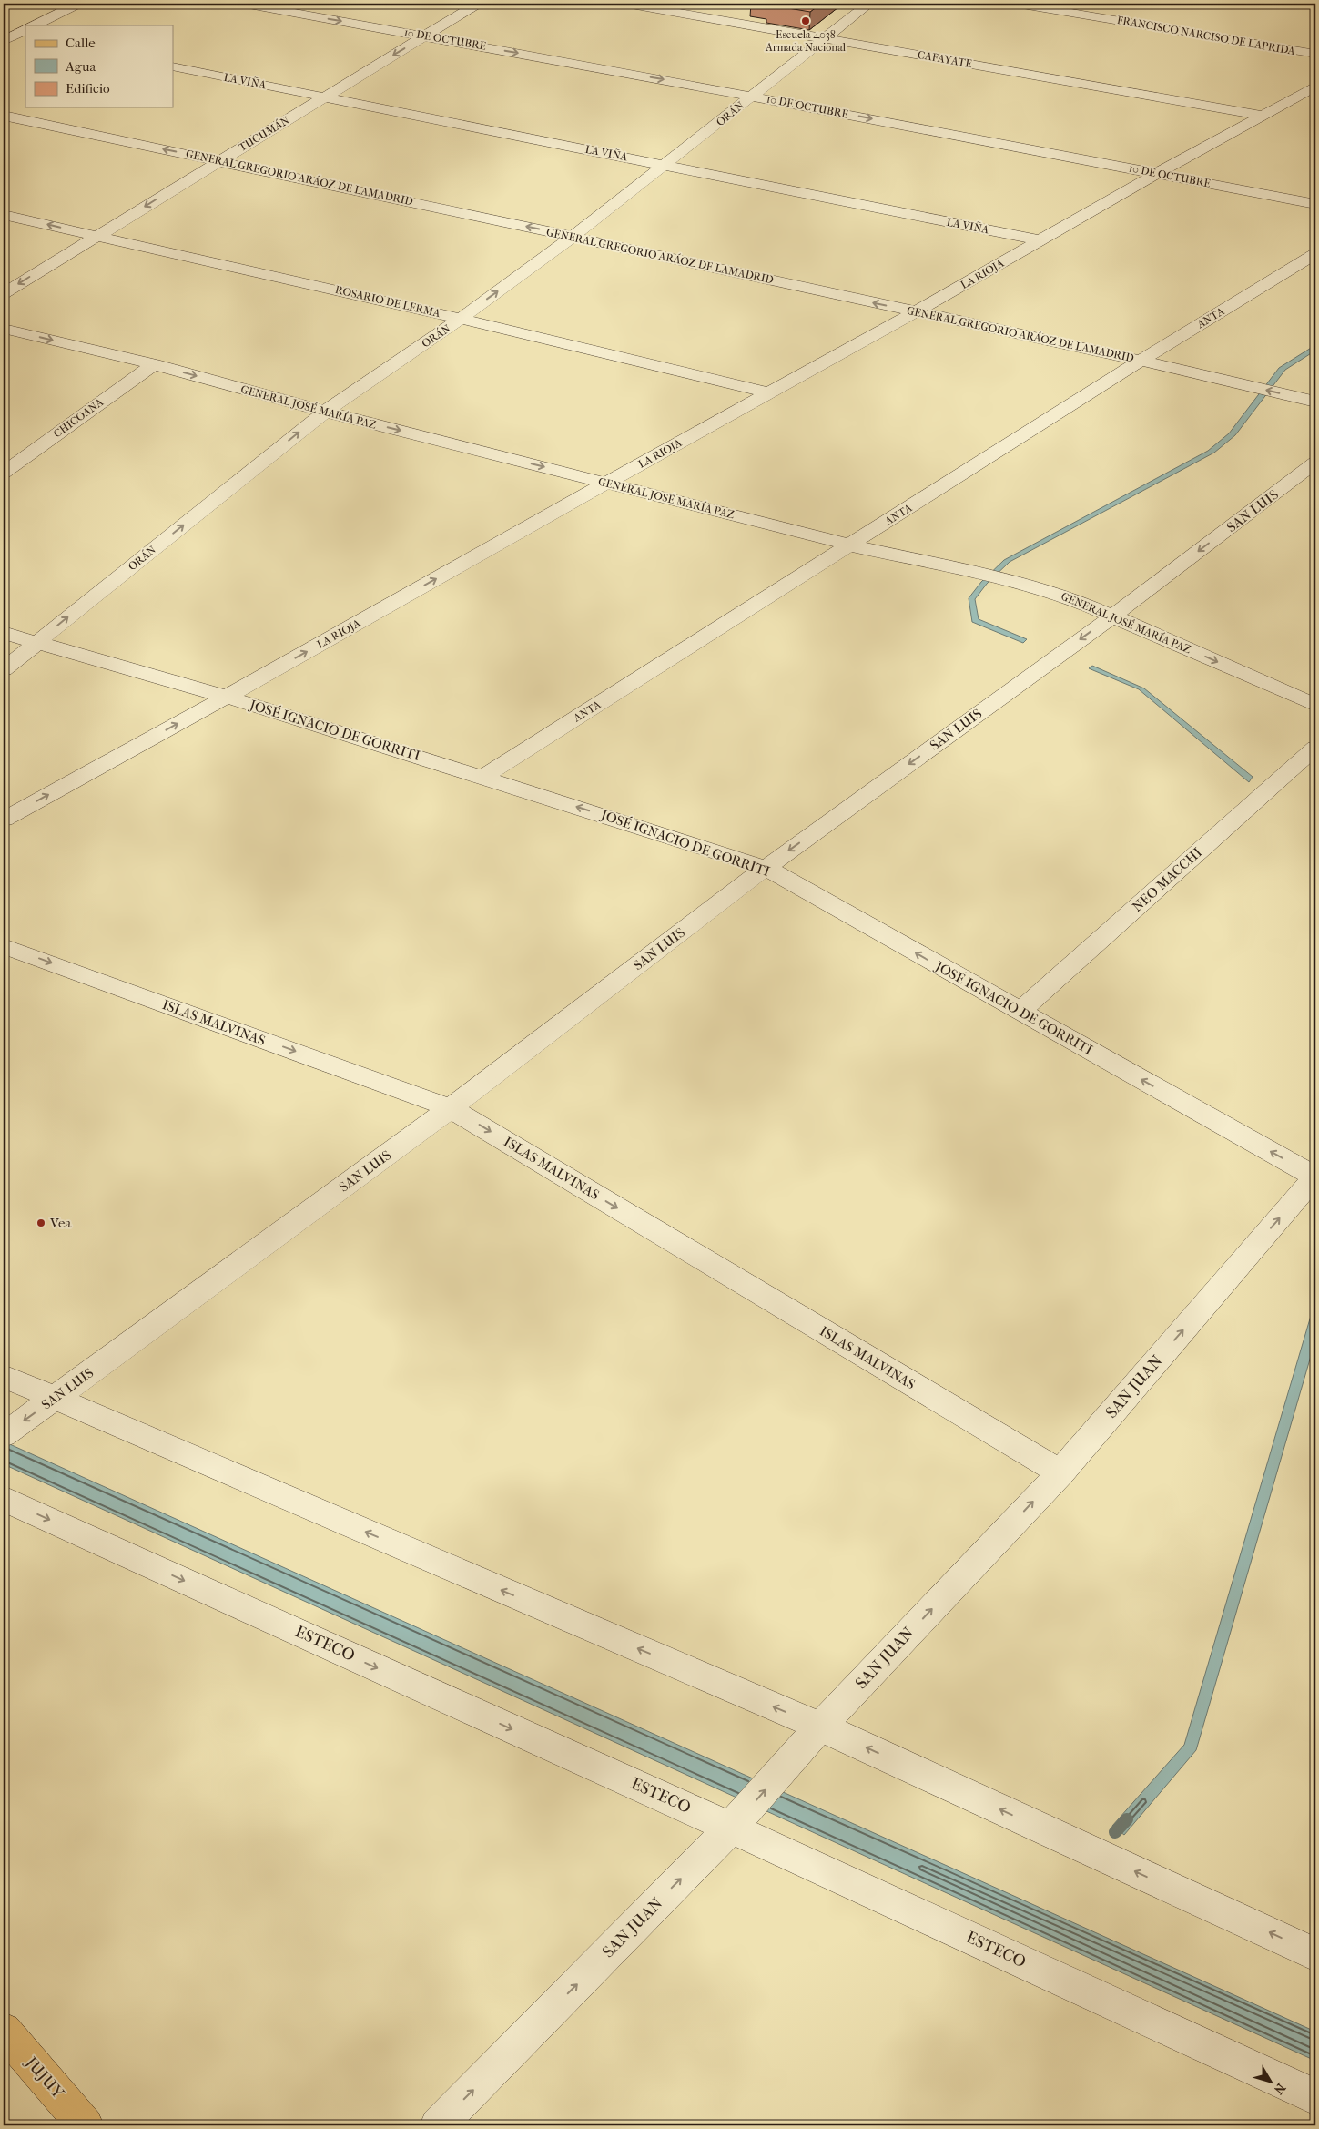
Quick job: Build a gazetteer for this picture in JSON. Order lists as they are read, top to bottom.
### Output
{
  "streets": {
    "main road": ["JUJUY"],
    "street": [
      "FRANCISCO NARCISO DE LAPRIDA",
      "10 DE OCTUBRE",
      "CAFAYATE",
      "LA VIÑA",
      "ORÁN",
      "TUCUMÁN",
      "GENERAL GREGORIO ARÁOZ DE LAMADRID",
      "LA RIOJA",
      "ROSARIO DE LERMA",
      "ANTA",
      "GENERAL JOSÉ MARÍA PAZ",
      "CHICOANA",
      "SAN LUIS",
      "JOSÉ IGNACIO DE GORRITI",
      "NEO MACCHI",
      "ISLAS MALVINAS",
      "SAN JUAN",
      "ESTECO"
    ]
  },
  "crossings": [
    ["10 DE OCTUBRE", "ORÁN"],
    ["10 DE OCTUBRE", "TUCUMÁN"],
    ["10 DE OCTUBRE", "LA RIOJA"],
    ["CAFAYATE", "ORÁN"],
    ["CAFAYATE", "LA RIOJA"],
    ["LA VIÑA", "ORÁN"],
    ["LA VIÑA", "TUCUMÁN"],
    ["LA VIÑA", "LA RIOJA"],
    ["ORÁN", "GENERAL GREGORIO ARÁOZ DE LAMADRID"],
    ["ORÁN", "ROSARIO DE LERMA"],
    ["ORÁN", "GENERAL JOSÉ MARÍA PAZ"],
    ["ORÁN", "JOSÉ IGNACIO DE GORRITI"],
    ["TUCUMÁN", "GENERAL GREGORIO ARÁOZ DE LAMADRID"],
    ["TUCUMÁN", "ROSARIO DE LERMA"],
    ["GENERAL GREGORIO ARÁOZ DE LAMADRID", "LA RIOJA"],
    ["GENERAL GREGORIO ARÁOZ DE LAMADRID", "ANTA"],
    ["LA RIOJA", "ROSARIO DE LERMA"],
    ["LA RIOJA", "GENERAL JOSÉ MARÍA PAZ"],
    ["LA RIOJA", "JOSÉ IGNACIO DE GORRITI"],
    ["ANTA", "GENERAL JOSÉ MARÍA PAZ"],
    ["ANTA", "JOSÉ IGNACIO DE GORRITI"],
    ["GENERAL JOSÉ MARÍA PAZ", "CHICOANA"],
    ["GENERAL JOSÉ MARÍA PAZ", "SAN LUIS"],
    ["SAN LUIS", "JOSÉ IGNACIO DE GORRITI"],
    ["SAN LUIS", "ISLAS MALVINAS"],
    ["JOSÉ IGNACIO DE GORRITI", "NEO MACCHI"],
    ["JOSÉ IGNACIO DE GORRITI", "SAN JUAN"],
    ["ISLAS MALVINAS", "SAN JUAN"],
    ["SAN JUAN", "ESTECO"]
  ],
  "one_way": [
    "10 DE OCTUBRE",
    "ORÁN",
    "TUCUMÁN",
    "GENERAL GREGORIO ARÁOZ DE LAMADRID",
    "LA RIOJA",
    "GENERAL JOSÉ MARÍA PAZ",
    "SAN LUIS",
    "JOSÉ IGNACIO DE GORRITI",
    "ISLAS MALVINAS",
    "SAN JUAN"
  ],
  "places": ["Escuela 4038 Armada Nacional", "Vea"],
  "legend": ["Calle", "Agua", "Edificio"],
  "north": "bottom right"
}
